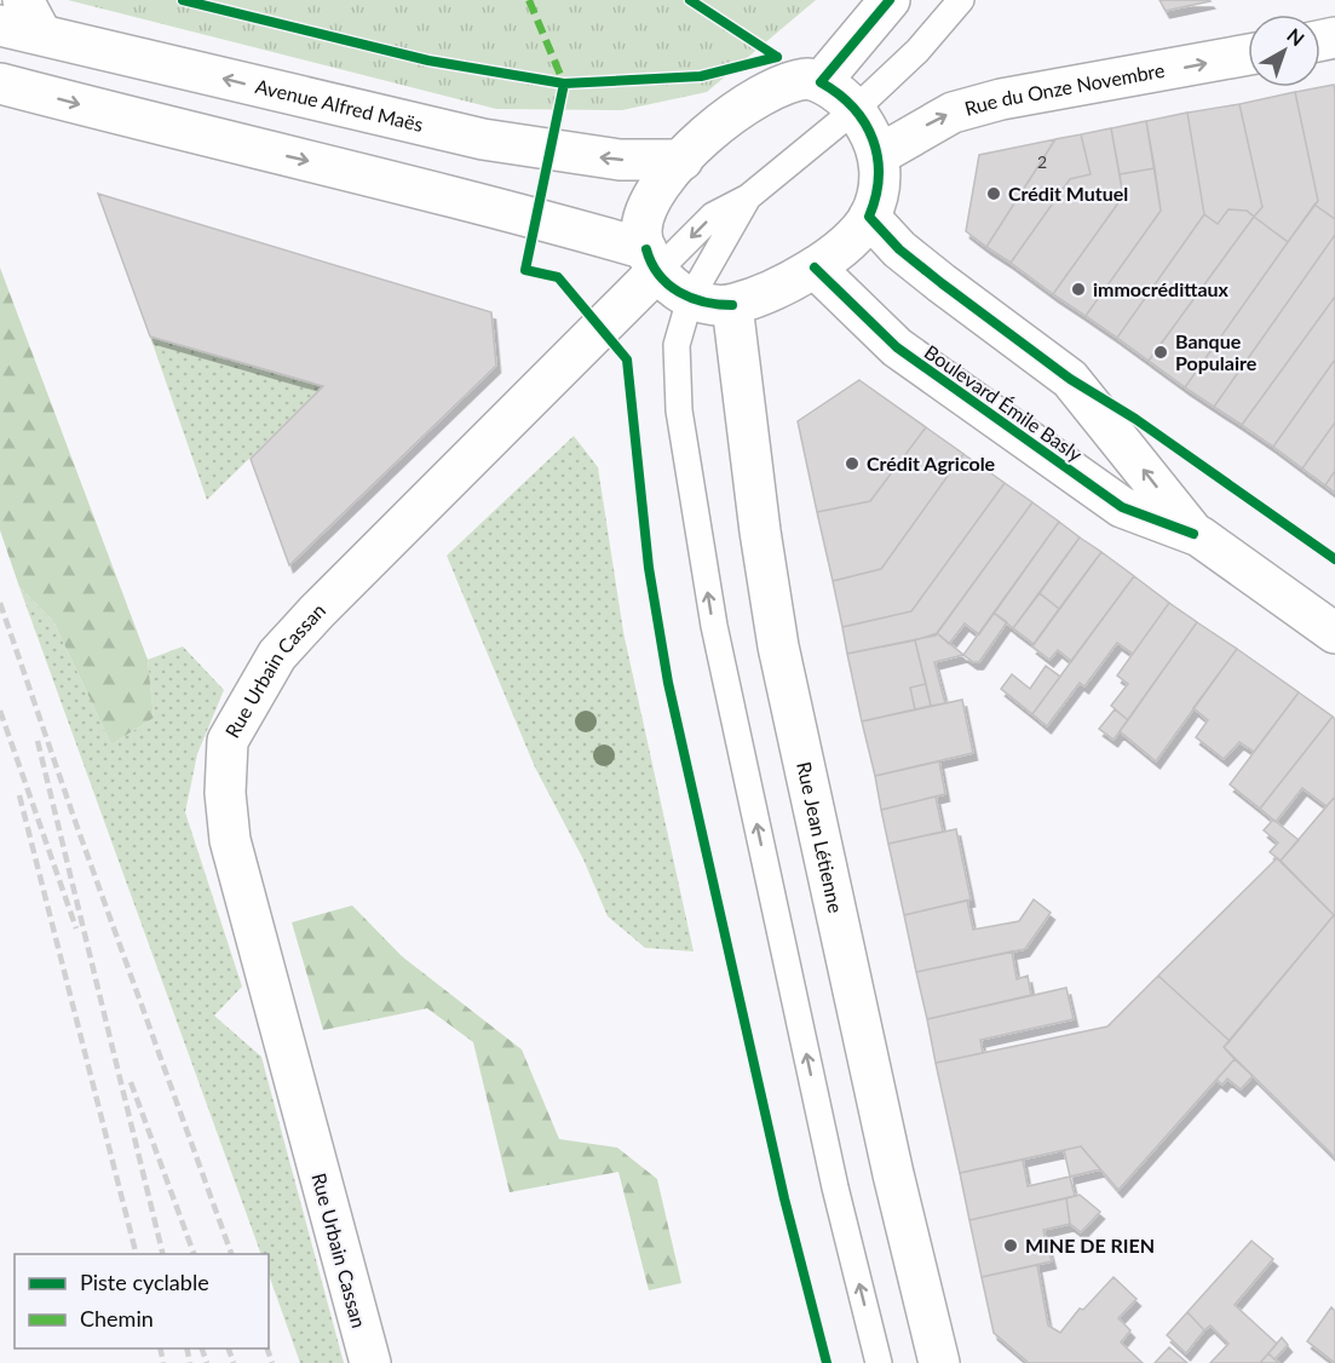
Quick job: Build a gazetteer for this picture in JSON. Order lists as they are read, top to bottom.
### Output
{
  "streets": {
    "main road": [
      "Rue du Onze Novembre",
      "Avenue Alfred Maës",
      "Boulevard Émile Basly",
      "Rue Urbain Cassan",
      "Rue Jean Létienne"
    ]
  },
  "one_way": ["Rue du Onze Novembre"],
  "places": [
    "Crédit Mutuel",
    "immocrédittaux",
    "Banque Populaire",
    "Crédit Agricole",
    "MINE DE RIEN"
  ],
  "house_numbers": ["2"],
  "legend": ["Piste cyclable", "Chemin"],
  "north": "top right"
}
